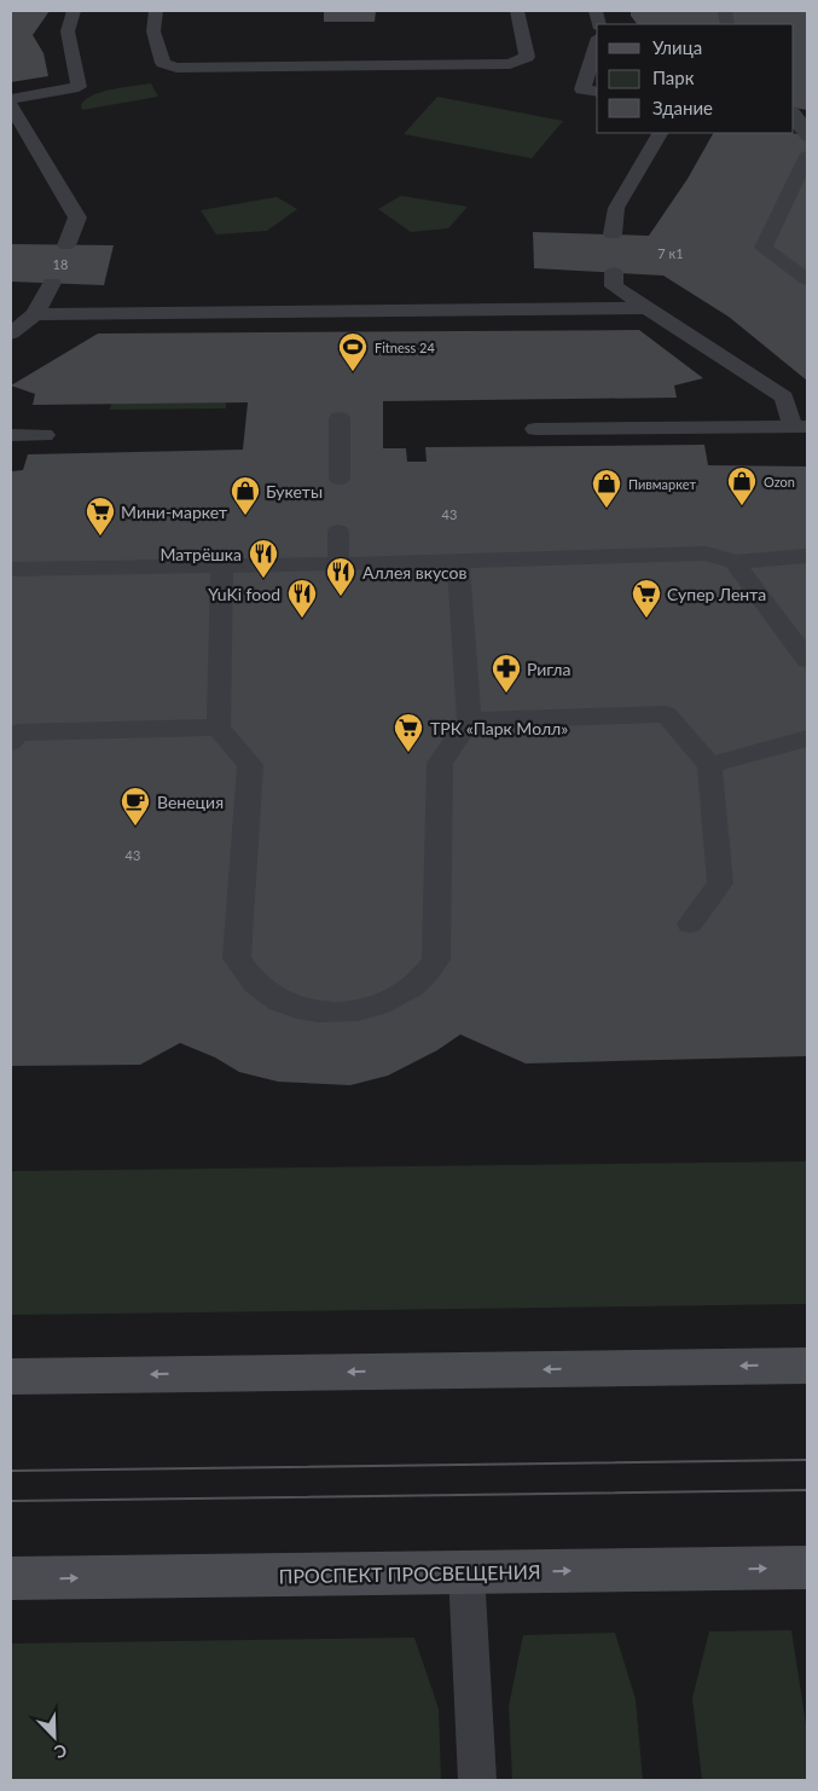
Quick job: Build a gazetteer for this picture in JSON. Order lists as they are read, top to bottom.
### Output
{
  "streets": {
    "main road": ["ПРОСПЕКТ ПРОСВЕЩЕНИЯ"]
  },
  "places": {
    "sports": ["Fitness 24"],
    "shop": ["Ozon", "Пивмаркет", "Букеты"],
    "supermarket": ["Мини-маркет", "Супер Лента", "ТРК «Парк Молл»"],
    "restaurant": ["Матрёшка", "Аллея вкусов", "YuKi food"],
    "pharmacy": ["Ригла"],
    "cafe": ["Венеция"]
  },
  "house_numbers": [
    "7 к1",
    "18",
    "43",
    "43"
  ],
  "legend": ["Улица", "Парк", "Здание"],
  "north": "bottom right"
}
